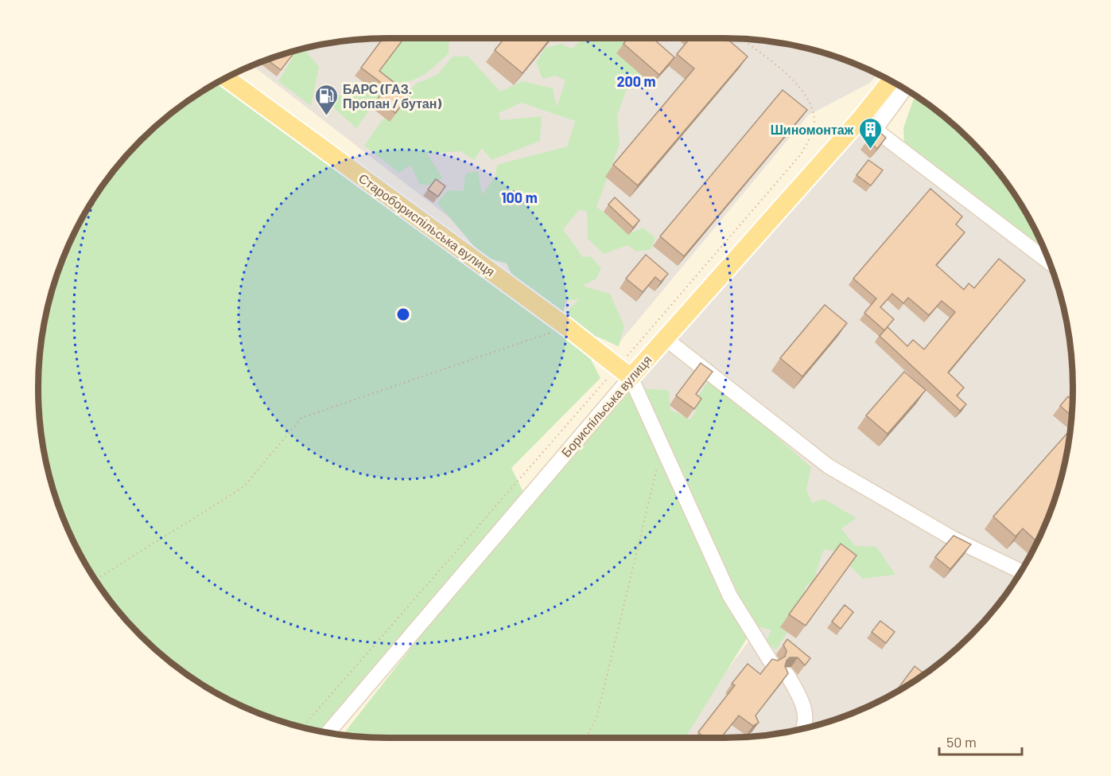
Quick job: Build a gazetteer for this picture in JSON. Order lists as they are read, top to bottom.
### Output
{
  "streets": {
    "main road": ["Старобориспільська вулиця", "Бориспільська вулиця"]
  },
  "crossings": [
    ["Старобориспільська вулиця", "Бориспільська вулиця"]
  ],
  "places": {
    "fuel station": ["БАРС (ГАЗ. Пропан / бутан)"],
    "building": ["Шиномонтаж"]
  },
  "scale_bar": "50 m",
  "rings": ["200 m", "100 m"]
}
